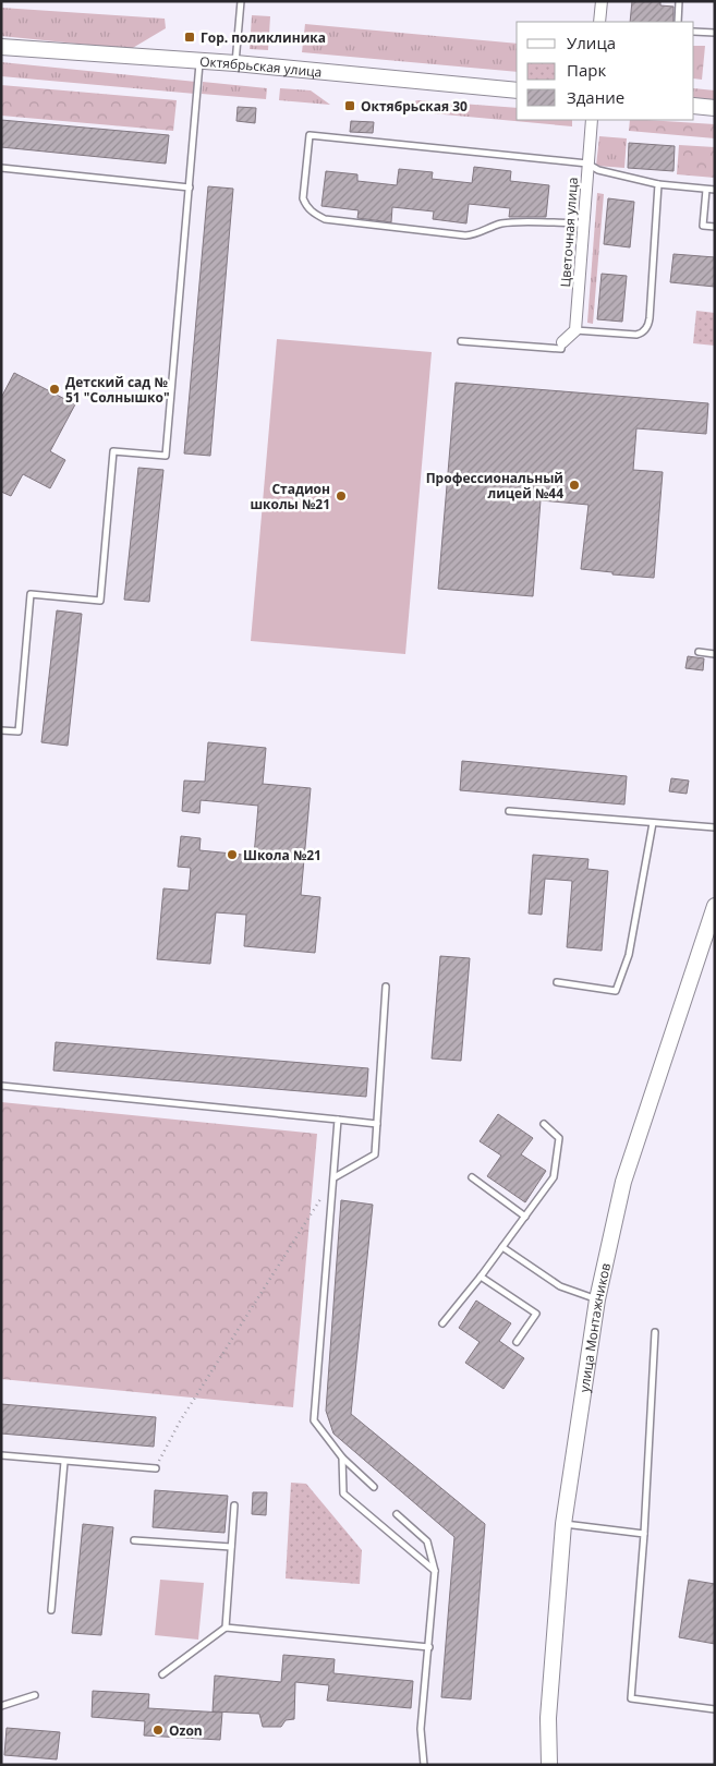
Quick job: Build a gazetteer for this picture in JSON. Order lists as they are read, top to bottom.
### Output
{
  "streets": {
    "street": ["Октябрьская улица", "Цветочная улица", "улица Монтажников"]
  },
  "places": {
    "transit": ["Гор. поликлиника", "Октябрьская 30"],
    "other": [
      "Детский сад № 51 \"Солнышко\"",
      "Профессиональный лицей №44",
      "Стадион школы №21",
      "Школа №21",
      "Ozon"
    ]
  },
  "legend": ["Улица", "Парк", "Здание"]
}
